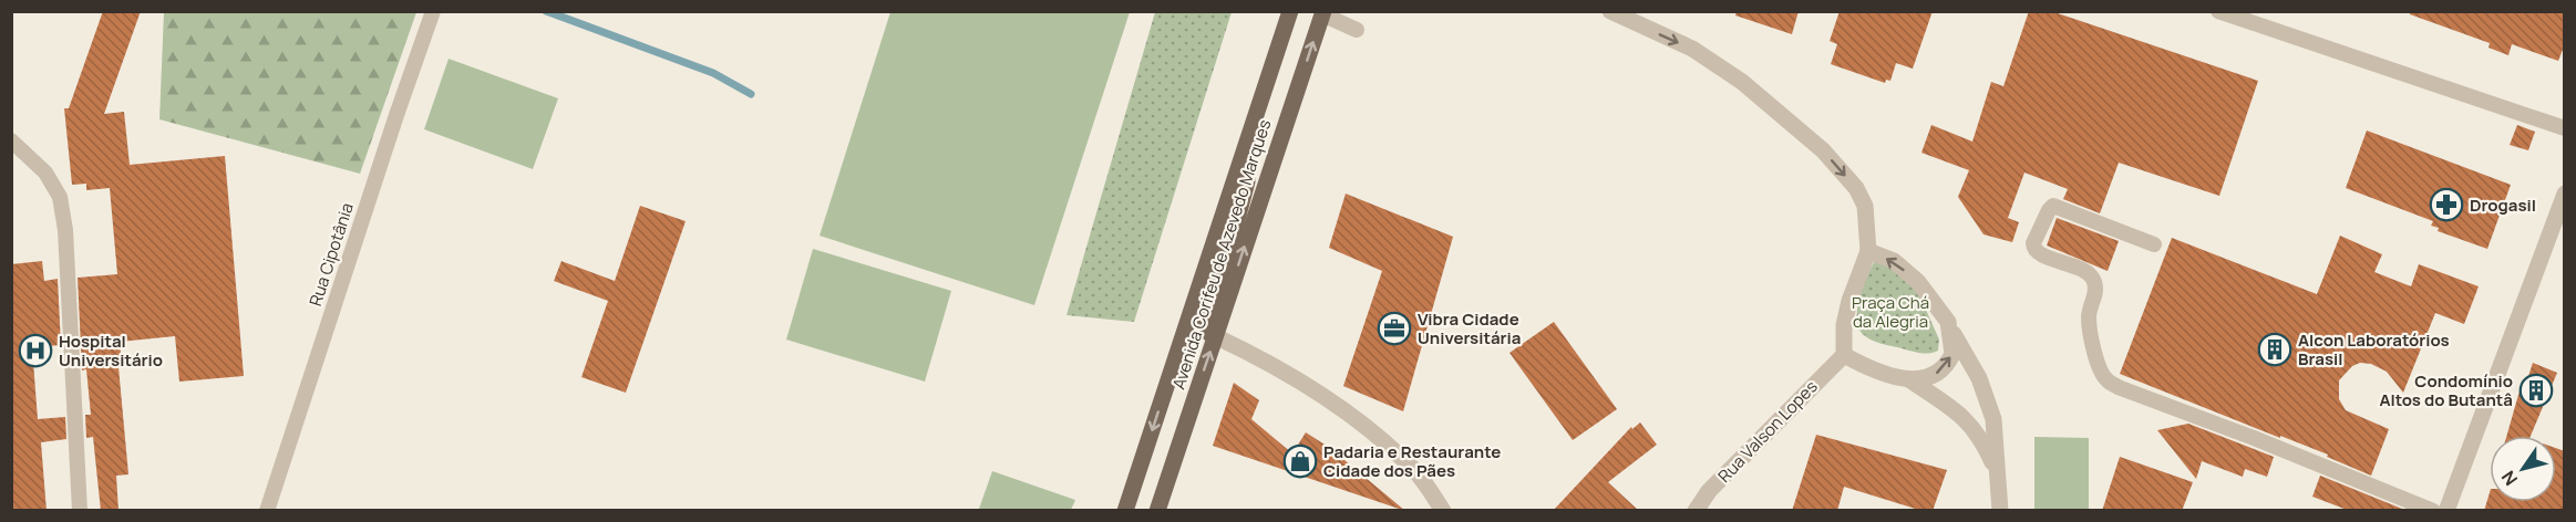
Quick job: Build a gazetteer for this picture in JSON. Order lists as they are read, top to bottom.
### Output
{
  "streets": {
    "main road": ["Avenida Corifeu de Azevedo Marques"],
    "street": ["Rua Valson Lopes"],
    "lane": ["Rua Cipotânia"]
  },
  "parks": ["Praça Chá da Alegria"],
  "places": {
    "pharmacy": ["Drogasil"],
    "office": ["Vibra Cidade Universitária"],
    "building": ["Alcon Laboratórios Brasil", "Condomínio Altos do Butantâ"],
    "hospital": ["Hospital Universitário"],
    "shop": ["Padaria e Restaurante Cidade dos Pães"]
  },
  "north": "bottom left"
}
